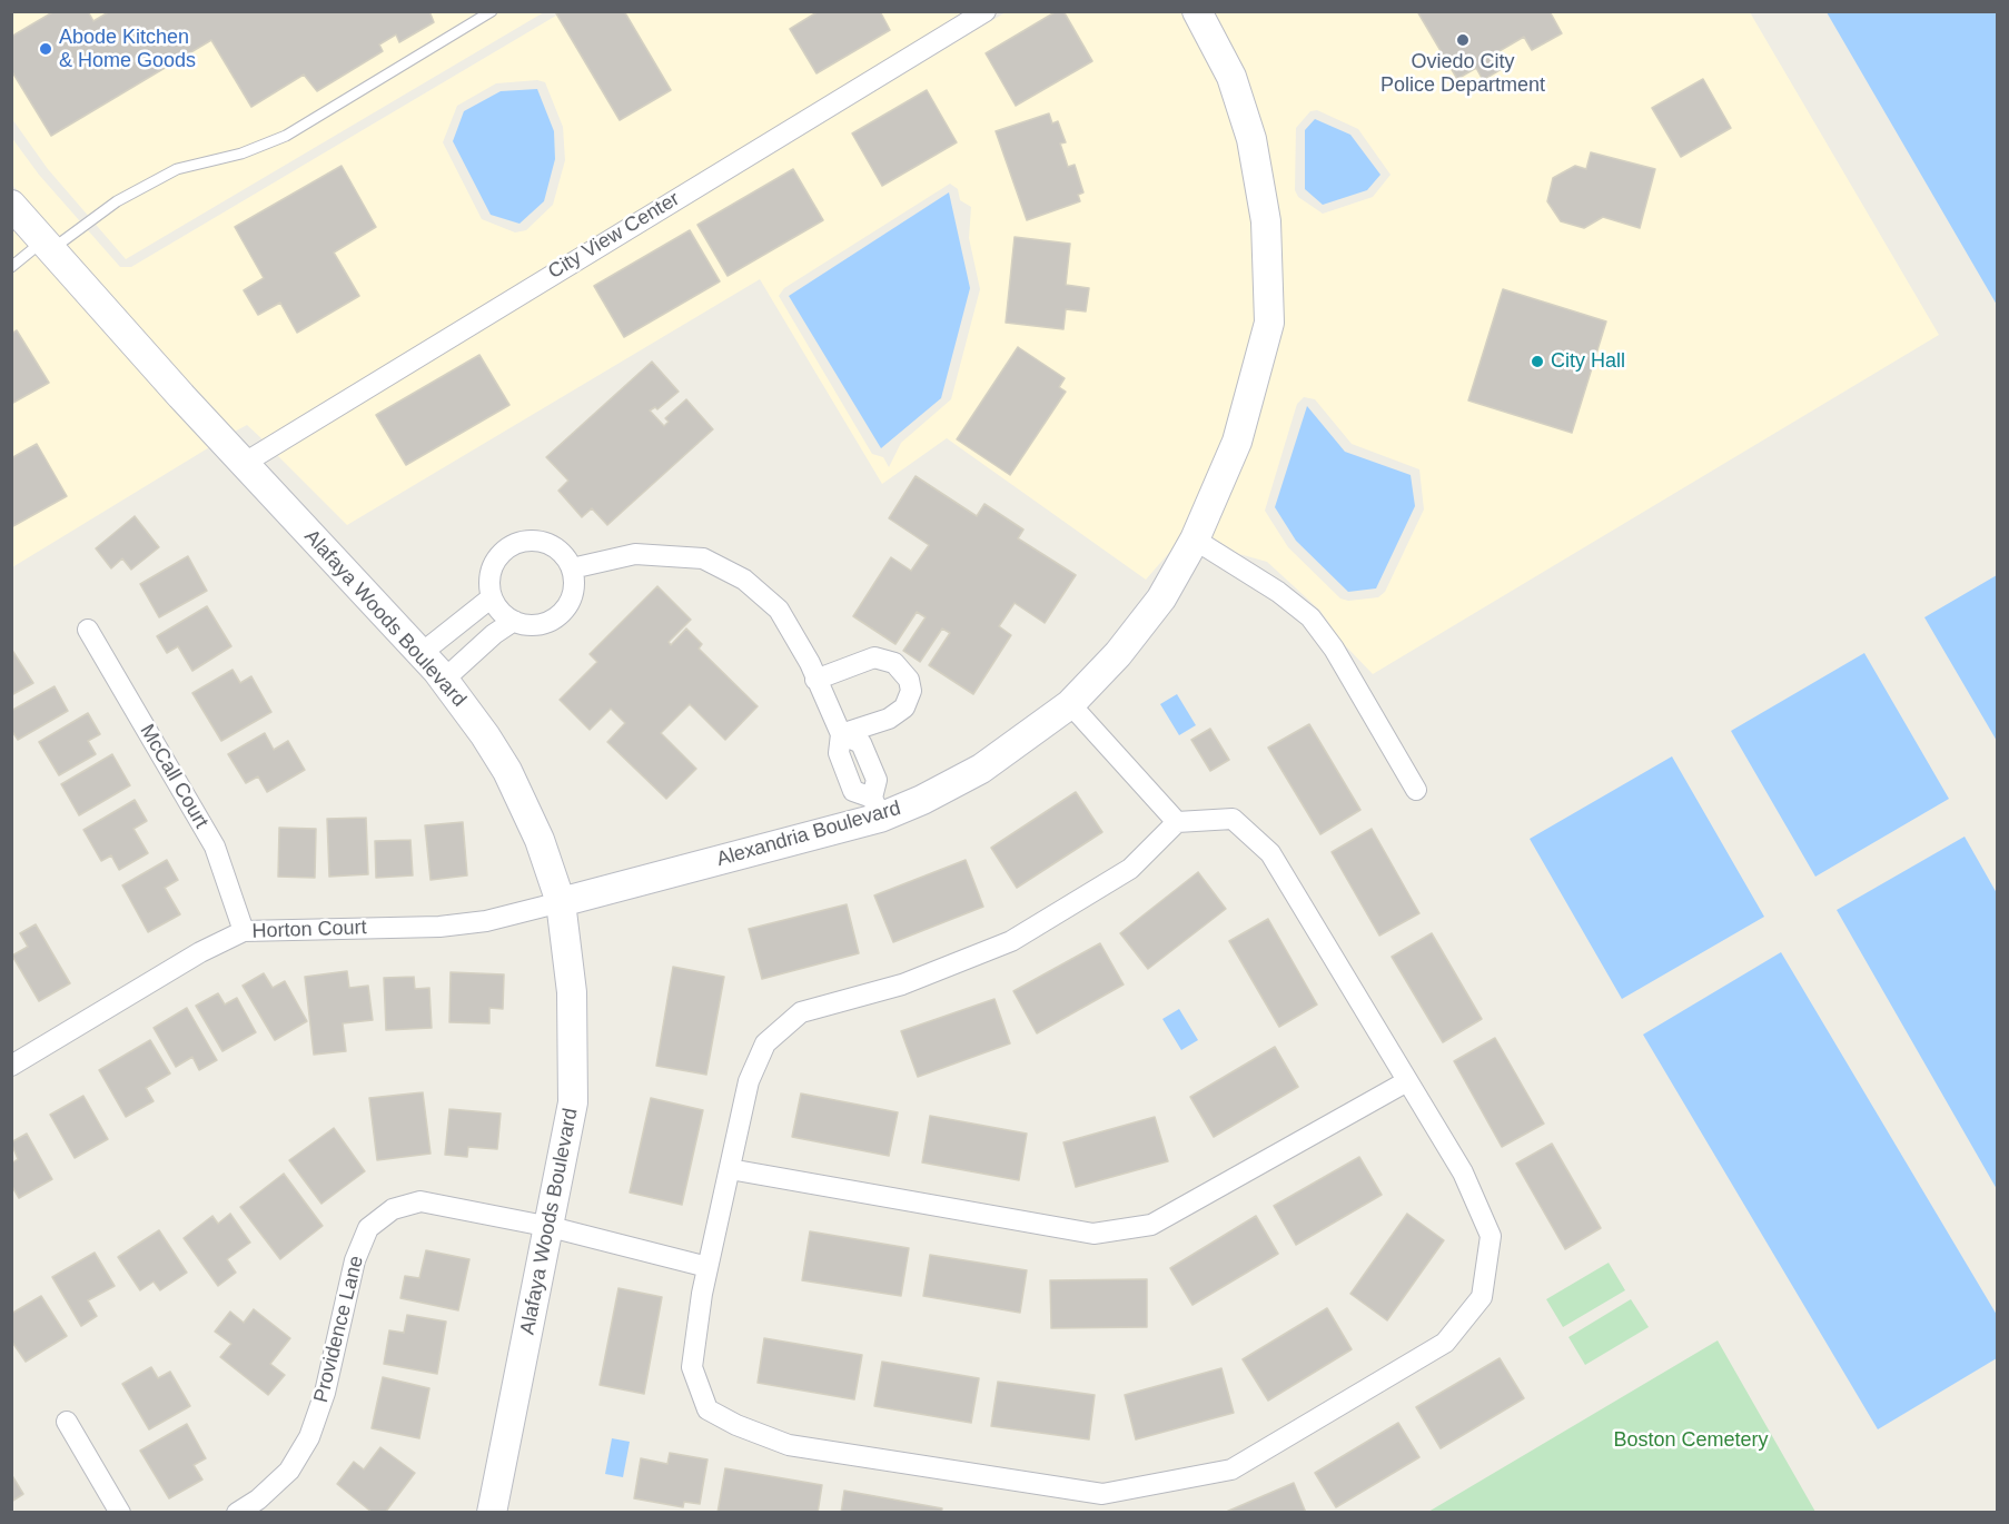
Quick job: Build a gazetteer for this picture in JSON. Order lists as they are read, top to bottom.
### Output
{
  "streets": {
    "street": [
      "City View Center",
      "Alafaya Woods Boulevard",
      "McCall Court",
      "Alexandria Boulevard",
      "Horton Court",
      "Providence Lane"
    ]
  },
  "crossings": [
    ["City View Center", "Alafaya Woods Boulevard"],
    ["Alafaya Woods Boulevard", "Alexandria Boulevard"],
    ["Alafaya Woods Boulevard", "Horton Court"],
    ["Alafaya Woods Boulevard", "Providence Lane"],
    ["McCall Court", "Horton Court"],
    ["Alexandria Boulevard", "Horton Court"]
  ],
  "parks": ["Boston Cemetery"],
  "places": ["Oviedo City Police Department", "Abode Kitchen & Home Goods", "City Hall"]
}
